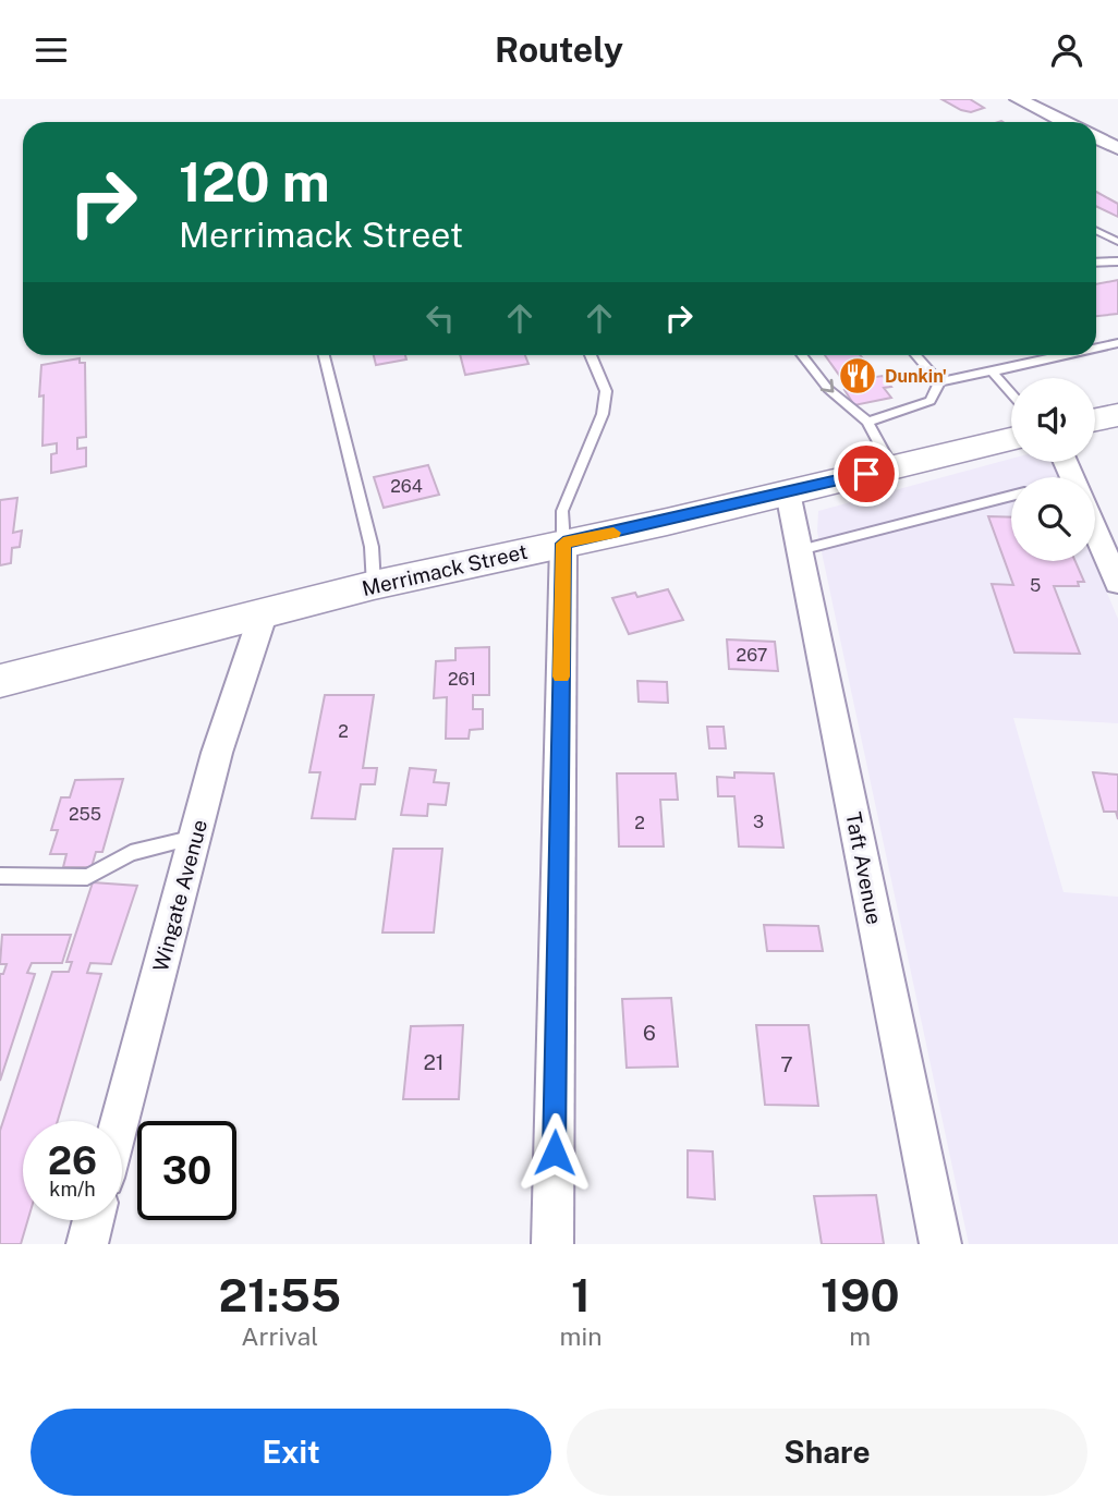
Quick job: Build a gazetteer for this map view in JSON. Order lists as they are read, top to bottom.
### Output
{
  "streets": {
    "main road": ["Merrimack Street"],
    "street": ["Taft Avenue", "Wingate Avenue"]
  },
  "crossings": [
    ["Merrimack Street", "Taft Avenue"],
    ["Merrimack Street", "Wingate Avenue"]
  ],
  "places": {
    "restaurant": ["Dunkin'"]
  },
  "house_numbers": [
    "264",
    "5",
    "267",
    "261",
    "2",
    "255",
    "3",
    "2",
    "6",
    "21",
    "7"
  ],
  "page": {
    "header": "Routely",
    "turn": ["120 m", "Merrimack Street"],
    "speed": "26 km/h",
    "limit": "30",
    "eta": [
      "21:55",
      "Arrival",
      "1",
      "min",
      "190",
      "m"
    ],
    "buttons": ["Exit", "Share"]
  }
}
